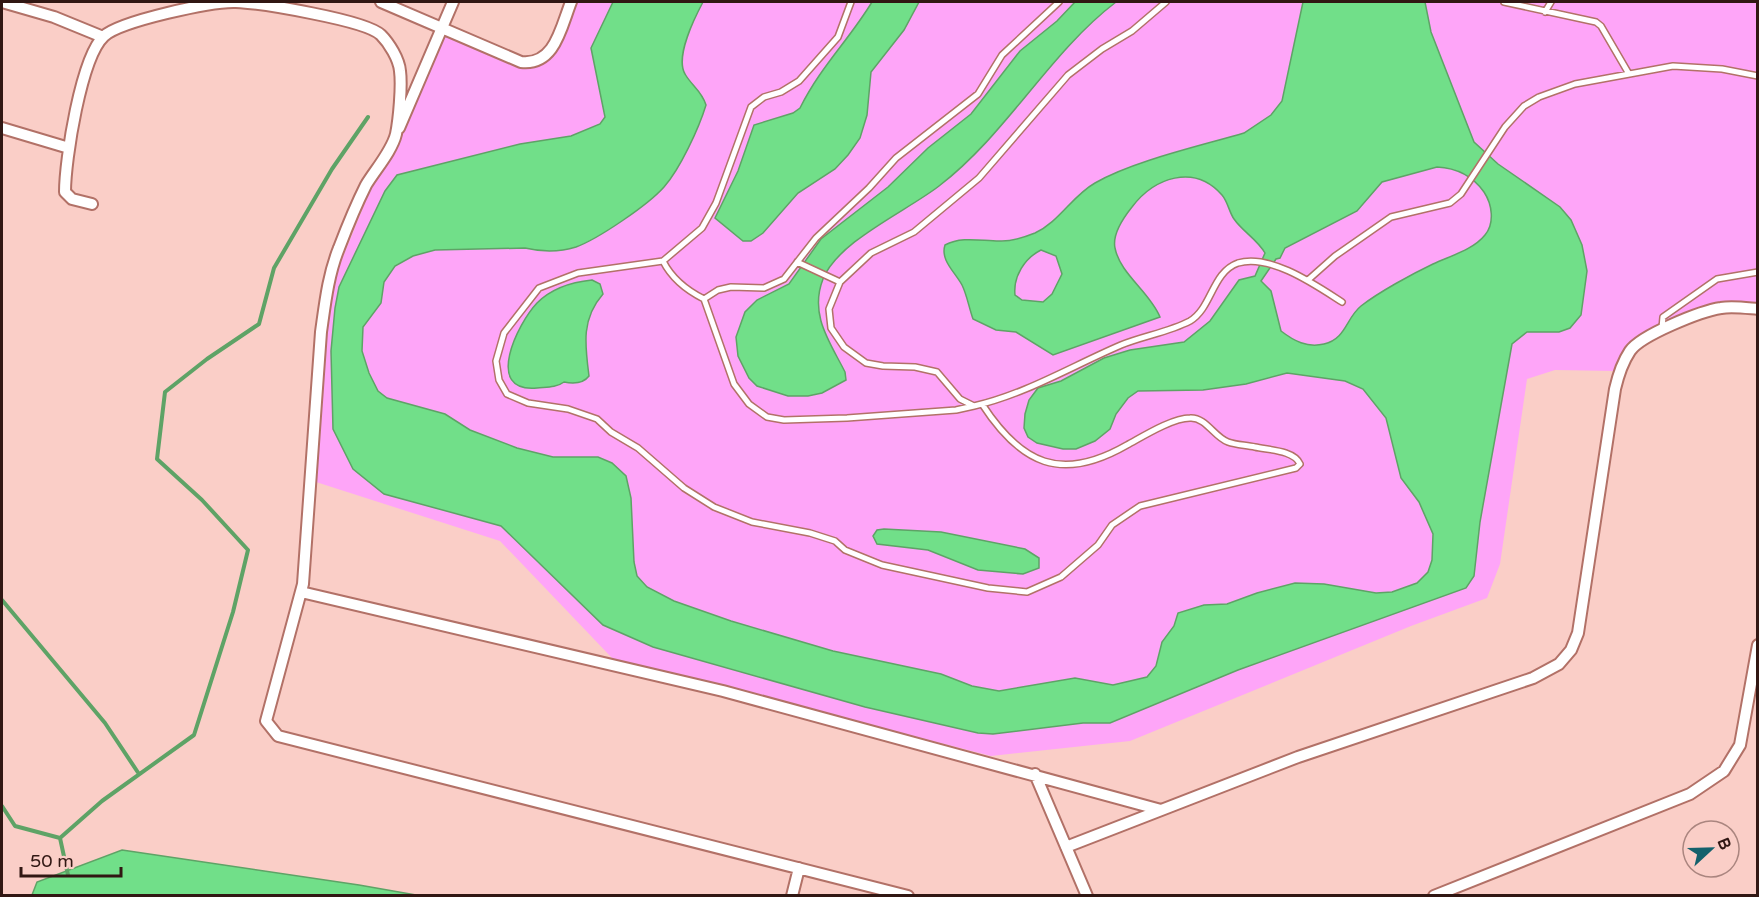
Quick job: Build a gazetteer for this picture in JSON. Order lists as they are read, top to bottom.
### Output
{
  "scale_bar": "50 m",
  "north": "right"
}
